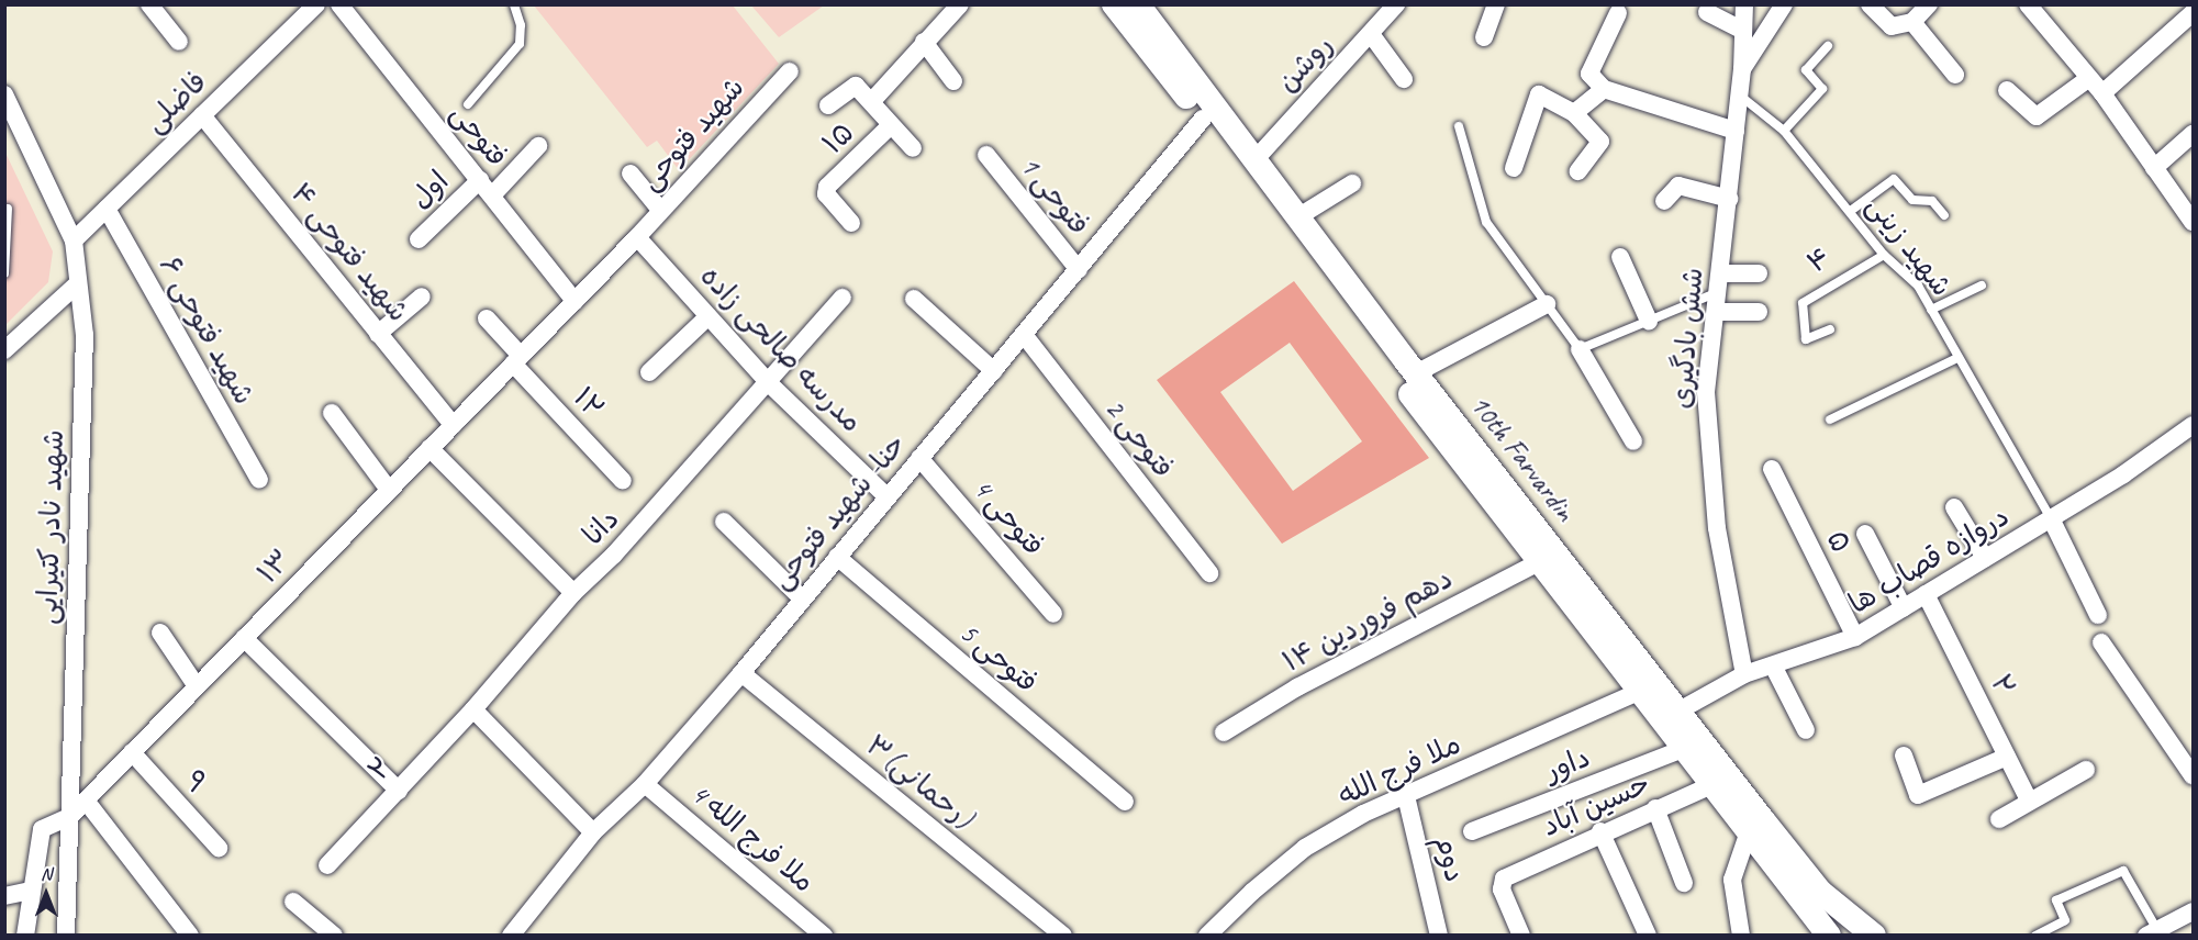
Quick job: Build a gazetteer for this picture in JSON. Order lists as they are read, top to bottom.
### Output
{
  "streets": {
    "main road": ["10th Farvardin"],
    "street": [
      "روشن",
      "فاضلی",
      "شهید فتوحی",
      "فتوحی",
      "۱۵",
      "اول",
      "فتوحی 1",
      "شهید فتوحی ۴",
      "شهید فتوحی ۶",
      "شش بادگیری",
      "مدرسه صالحی زاده",
      "۱۲",
      "فتوحی 2",
      "حنا- شهید فتوحی",
      "فتوحی 4",
      "شهید نادر کتیرایی",
      "دانا",
      "۵",
      "دروازه قصاب ها",
      "۱۳",
      "دهم فروردین ۱۴",
      "فتوحی 5",
      "۲",
      "داور",
      "ملا فرج الله",
      "۹",
      "۳(رحمانی)",
      "حسین آباد",
      "4 ملا فرج الله",
      "دوم"
    ],
    "lane": ["شهید زینی", "۴"]
  },
  "crossings": [
    ["روشن", "10th Farvardin"],
    ["فاضلی", "شهید فتوحی ۴"],
    ["فاضلی", "شهید فتوحی ۶"],
    ["فاضلی", "شهید نادر کتیرایی"],
    ["شهید فتوحی", "مدرسه صالحی زاده"],
    ["شهید فتوحی", "۱۳"],
    ["فتوحی", "اول"],
    ["فتوحی", "۱۳"],
    ["فتوحی 1", "حنا- شهید فتوحی"],
    ["شهید زینی", "۴"],
    ["شهید زینی", "شش بادگیری"],
    ["شهید زینی", "دروازه قصاب ها"],
    ["شهید فتوحی ۴", "۱۳"],
    ["شش بادگیری", "دروازه قصاب ها"],
    ["مدرسه صالحی زاده", "حنا- شهید فتوحی"],
    ["مدرسه صالحی زاده", "دانا"],
    ["مدرسه صالحی زاده", "۱۳"],
    ["۱۲", "۱۳"],
    ["فتوحی 2", "حنا- شهید فتوحی"],
    ["10th Farvardin", "حنا- شهید فتوحی"],
    ["10th Farvardin", "دروازه قصاب ها"],
    ["10th Farvardin", "دهم فروردین ۱۴"],
    ["10th Farvardin", "داور"],
    ["10th Farvardin", "ملا فرج الله"],
    ["10th Farvardin", "حسین آباد"],
    ["حنا- شهید فتوحی", "فتوحی 4"],
    ["حنا- شهید فتوحی", "فتوحی 5"],
    ["حنا- شهید فتوحی", "۳(رحمانی)"],
    ["حنا- شهید فتوحی", "4 ملا فرج الله"],
    ["شهید نادر کتیرایی", "۱۳"],
    ["دانا", "۲"],
    ["۵", "دروازه قصاب ها"],
    ["دروازه قصاب ها", "۲"],
    ["۱۳", "۹"],
    ["ملا فرج الله", "دوم"]
  ],
  "north": "top"
}
